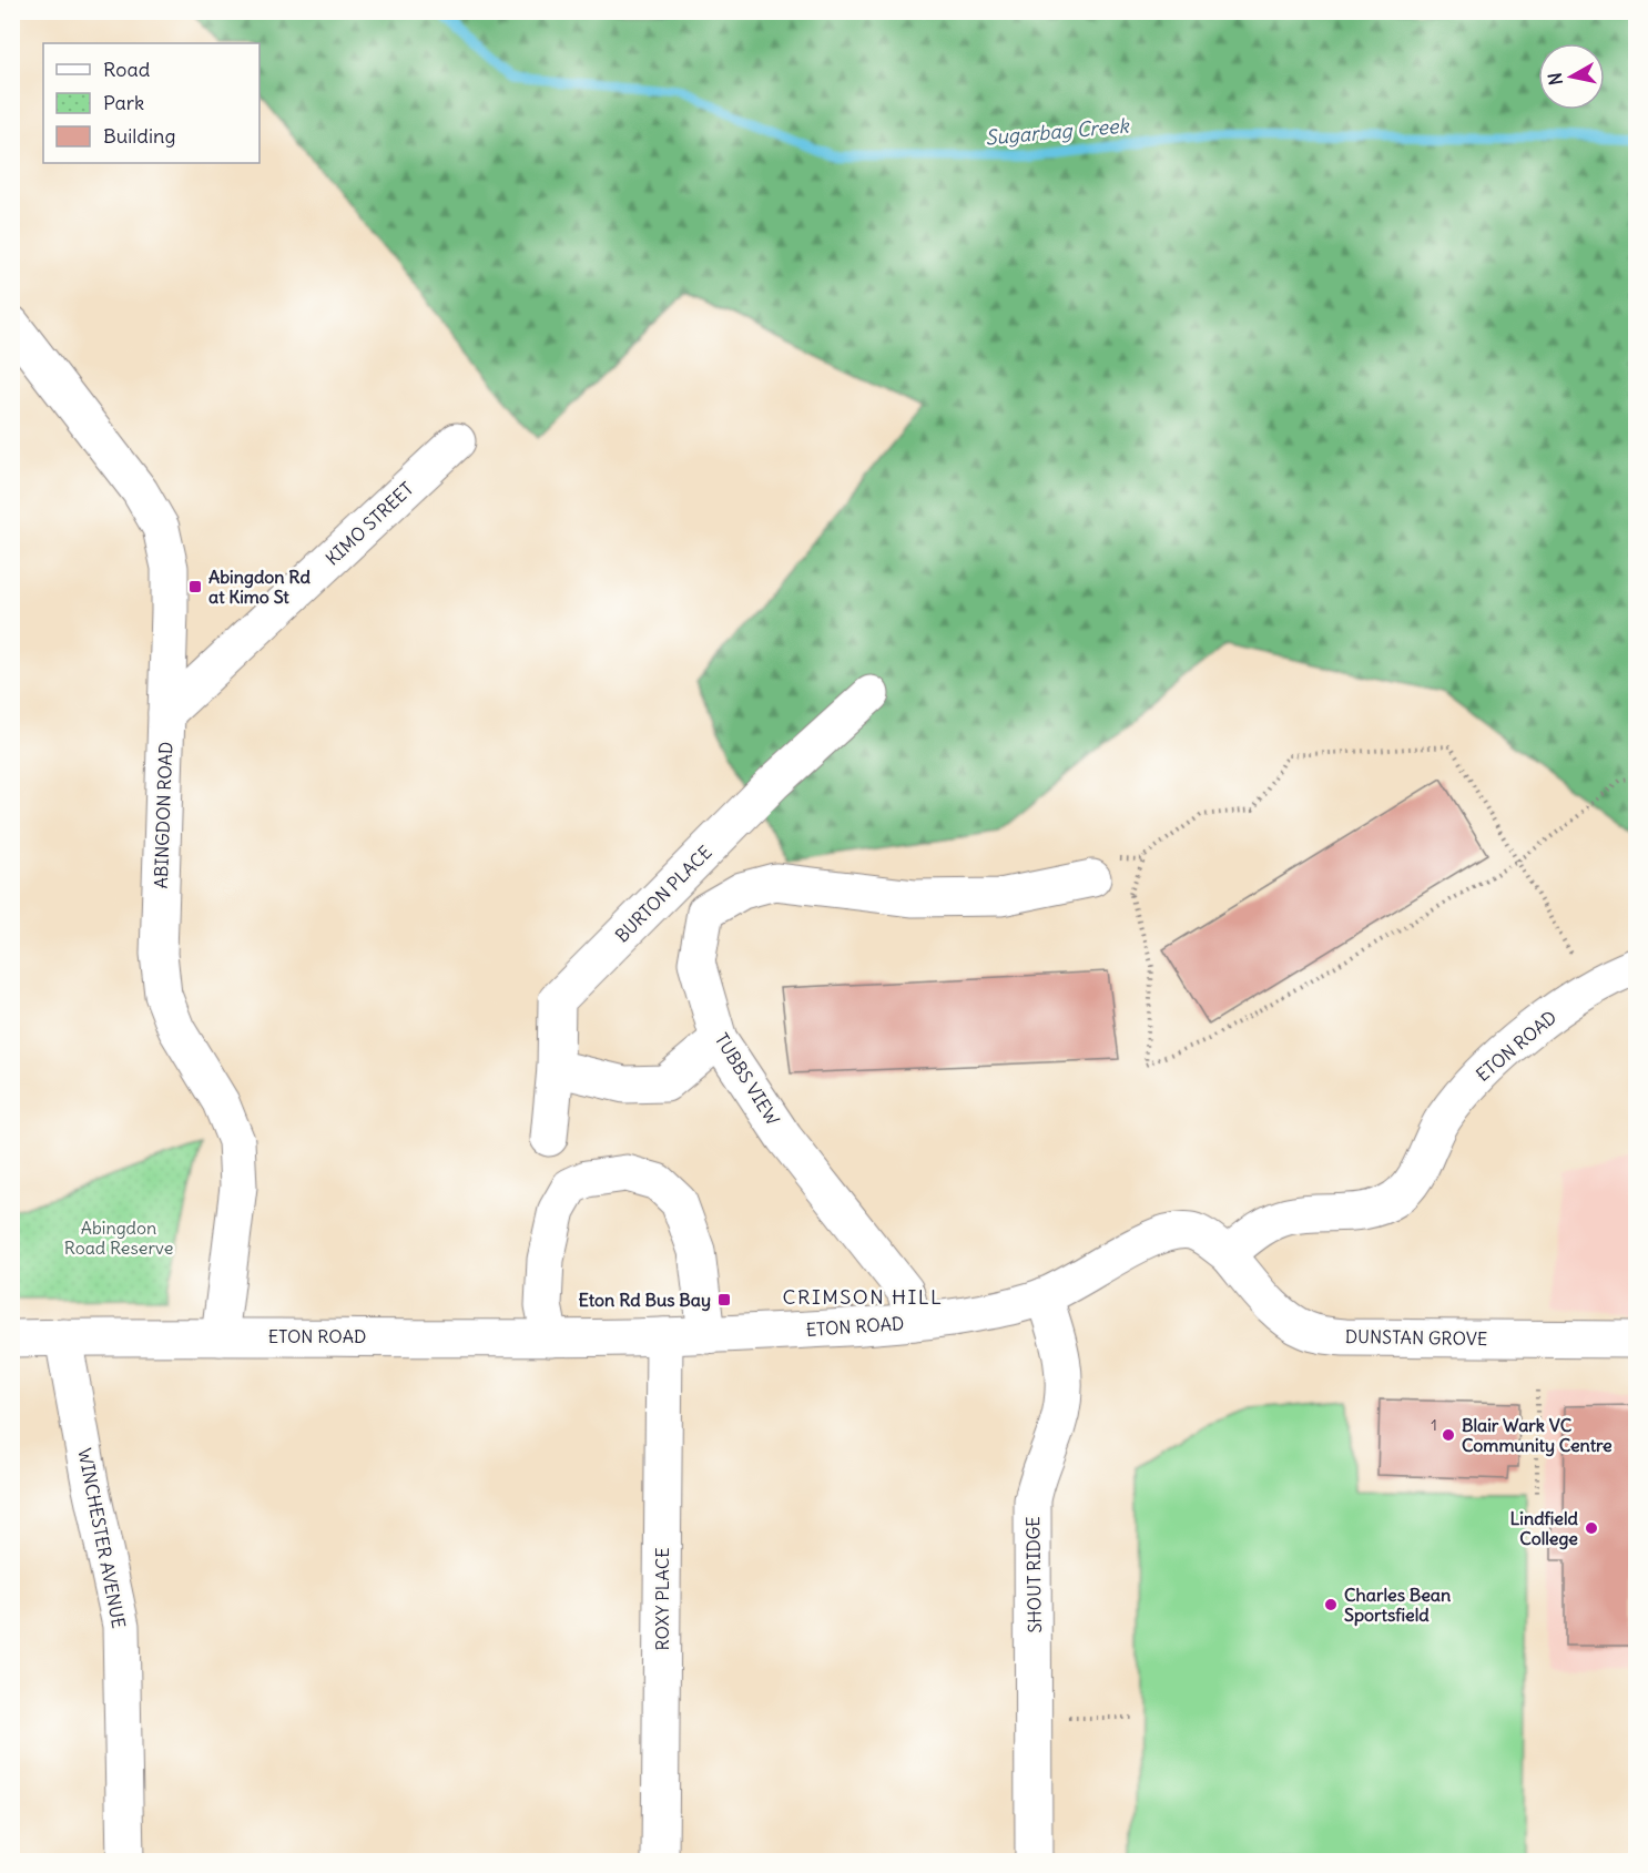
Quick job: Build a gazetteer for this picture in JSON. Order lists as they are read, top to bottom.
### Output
{
  "streets": {
    "street": [
      "KIMO STREET",
      "ABINGDON ROAD",
      "BURTON PLACE",
      "ETON ROAD",
      "TUBBS VIEW",
      "DUNSTAN GROVE",
      "WINCHESTER AVENUE",
      "SHOUT RIDGE",
      "ROXY PLACE"
    ]
  },
  "crossings": [
    ["KIMO STREET", "ABINGDON ROAD"],
    ["ABINGDON ROAD", "ETON ROAD"],
    ["ETON ROAD", "TUBBS VIEW"],
    ["ETON ROAD", "DUNSTAN GROVE"],
    ["ETON ROAD", "WINCHESTER AVENUE"],
    ["ETON ROAD", "SHOUT RIDGE"],
    ["ETON ROAD", "ROXY PLACE"]
  ],
  "districts": ["CRIMSON HILL"],
  "water": ["Sugarbag Creek"],
  "parks": ["Abingdon Road Reserve"],
  "places": {
    "transit": ["Abingdon Rd at Kimo St", "Eton Rd Bus Bay"],
    "other": ["Blair Wark VC Community Centre", "Lindfield College", "Charles Bean Sportsfield"]
  },
  "house_numbers": ["1"],
  "legend": ["Road", "Park", "Building"],
  "north": "left"
}
